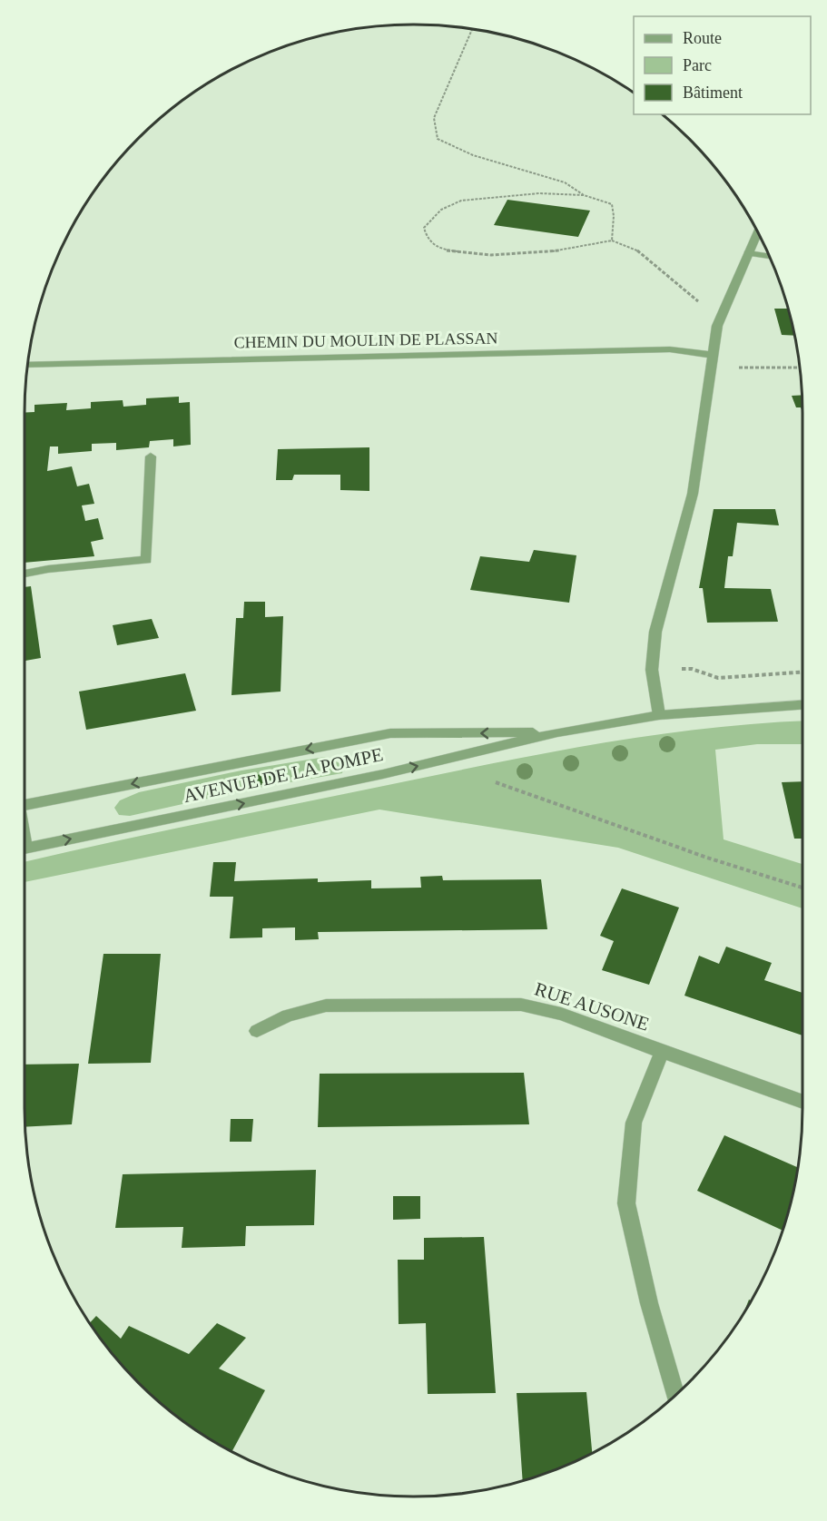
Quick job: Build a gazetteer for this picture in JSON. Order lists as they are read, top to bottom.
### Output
{
  "streets": {
    "street": ["CHEMIN DU MOULIN DE PLASSAN", "AVENUE DE LA POMPE", "RUE AUSONE"]
  },
  "legend": ["Route", "Parc", "Bâtiment"]
}
